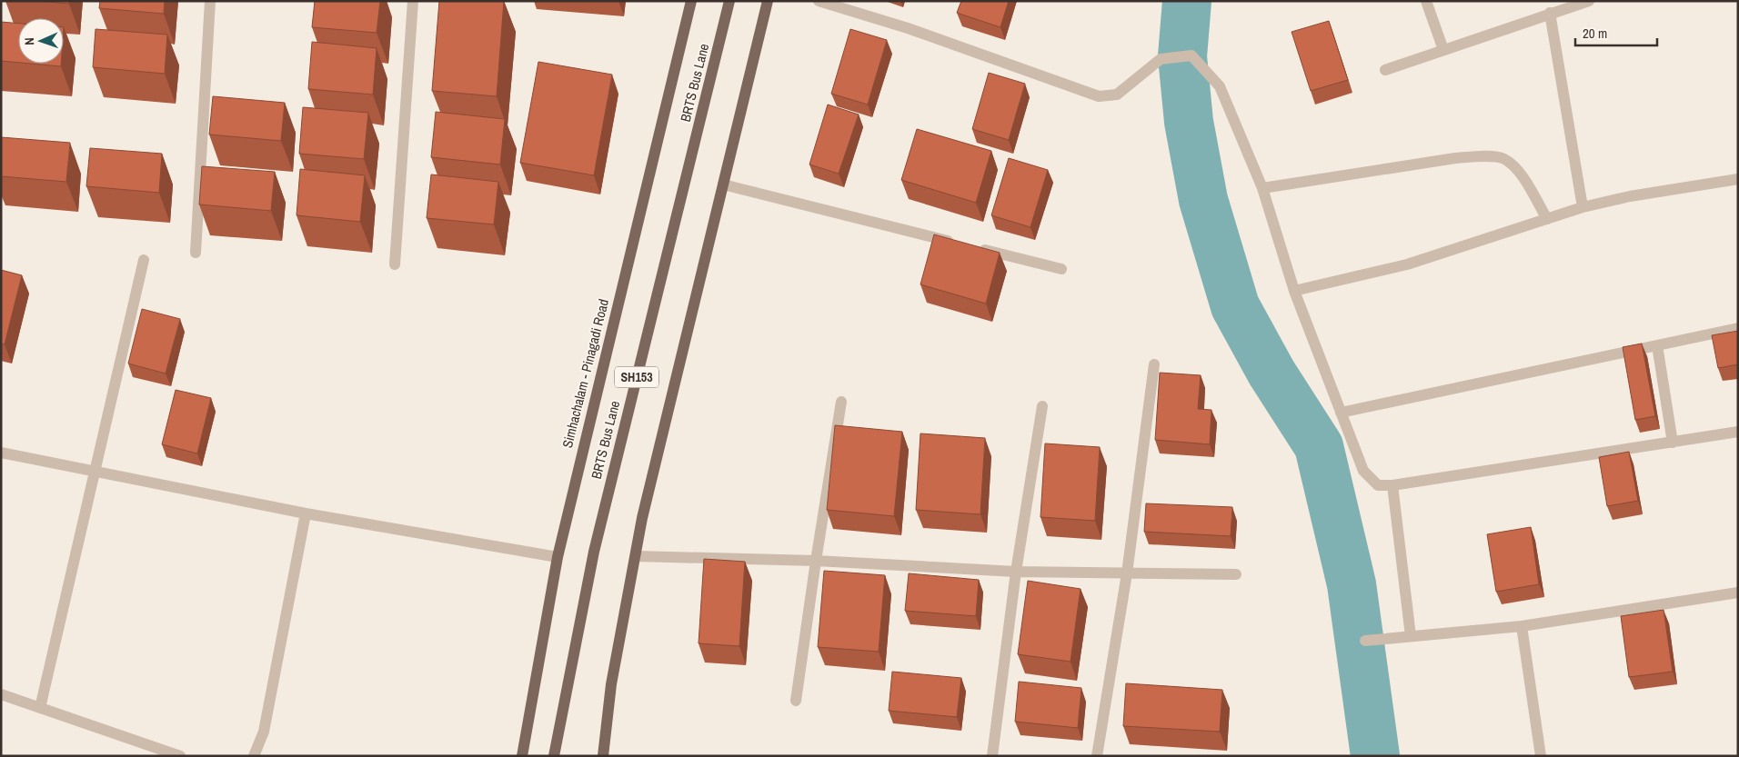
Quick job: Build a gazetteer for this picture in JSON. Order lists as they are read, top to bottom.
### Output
{
  "streets": {
    "main road": ["BRTS Bus Lane", "Simhachalam - Pinagadi Road", "SH153"]
  },
  "scale_bar": "20 m",
  "north": "left"
}
